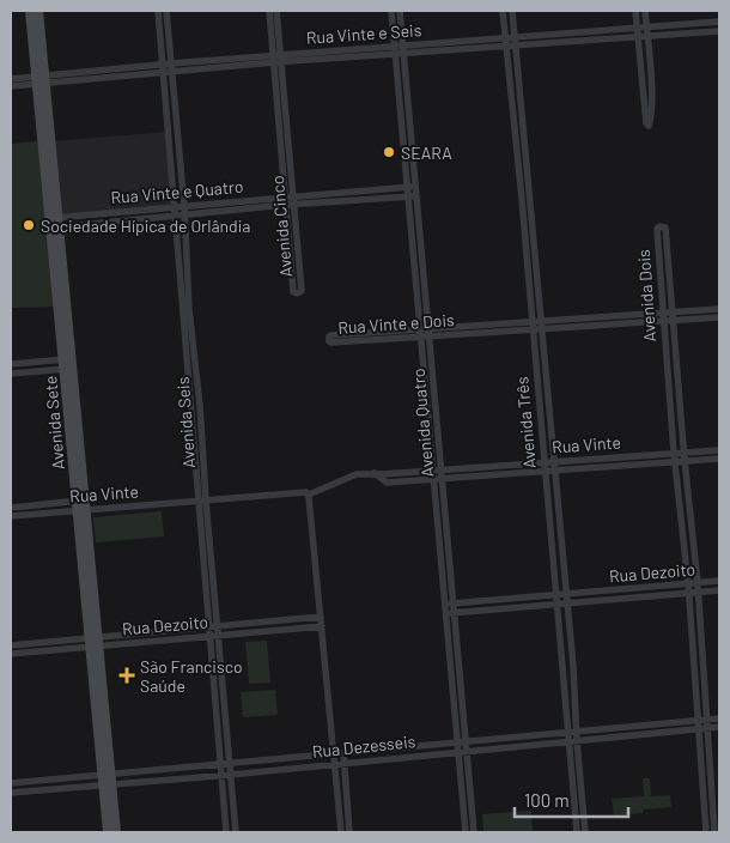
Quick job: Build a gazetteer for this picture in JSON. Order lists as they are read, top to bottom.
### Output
{
  "streets": {
    "street": [
      "Rua Vinte e Seis",
      "Rua Vinte e Quatro",
      "Avenida Cinco",
      "Avenida Dois",
      "Rua Vinte e Dois",
      "Avenida Sete",
      "Avenida Seis",
      "Avenida Quatro",
      "Avenida Três",
      "Rua Vinte",
      "Rua Dezoito",
      "Rua Dezesseis"
    ]
  },
  "crossings": [
    ["Rua Vinte e Seis", "Avenida Cinco"],
    ["Rua Vinte e Seis", "Avenida Sete"],
    ["Rua Vinte e Seis", "Avenida Seis"],
    ["Rua Vinte e Seis", "Avenida Quatro"],
    ["Rua Vinte e Seis", "Avenida Três"],
    ["Rua Vinte e Quatro", "Avenida Cinco"],
    ["Rua Vinte e Quatro", "Avenida Sete"],
    ["Rua Vinte e Quatro", "Avenida Seis"],
    ["Rua Vinte e Quatro", "Avenida Quatro"],
    ["Avenida Dois", "Rua Vinte e Dois"],
    ["Avenida Dois", "Rua Vinte"],
    ["Avenida Dois", "Rua Dezoito"],
    ["Avenida Dois", "Rua Dezesseis"],
    ["Rua Vinte e Dois", "Avenida Quatro"],
    ["Rua Vinte e Dois", "Avenida Três"],
    ["Avenida Sete", "Rua Vinte"],
    ["Avenida Sete", "Rua Dezoito"],
    ["Avenida Sete", "Rua Dezesseis"],
    ["Avenida Seis", "Rua Vinte"],
    ["Avenida Seis", "Rua Dezoito"],
    ["Avenida Seis", "Rua Dezesseis"],
    ["Avenida Quatro", "Rua Vinte"],
    ["Avenida Quatro", "Rua Dezoito"],
    ["Avenida Quatro", "Rua Dezesseis"],
    ["Avenida Três", "Rua Vinte"],
    ["Avenida Três", "Rua Dezoito"],
    ["Avenida Três", "Rua Dezesseis"]
  ],
  "places": {
    "other": ["SEARA", "Sociedade Hípica de Orlândia"],
    "health": ["São Francisco Saúde"]
  },
  "scale_bar": "100 m"
}
